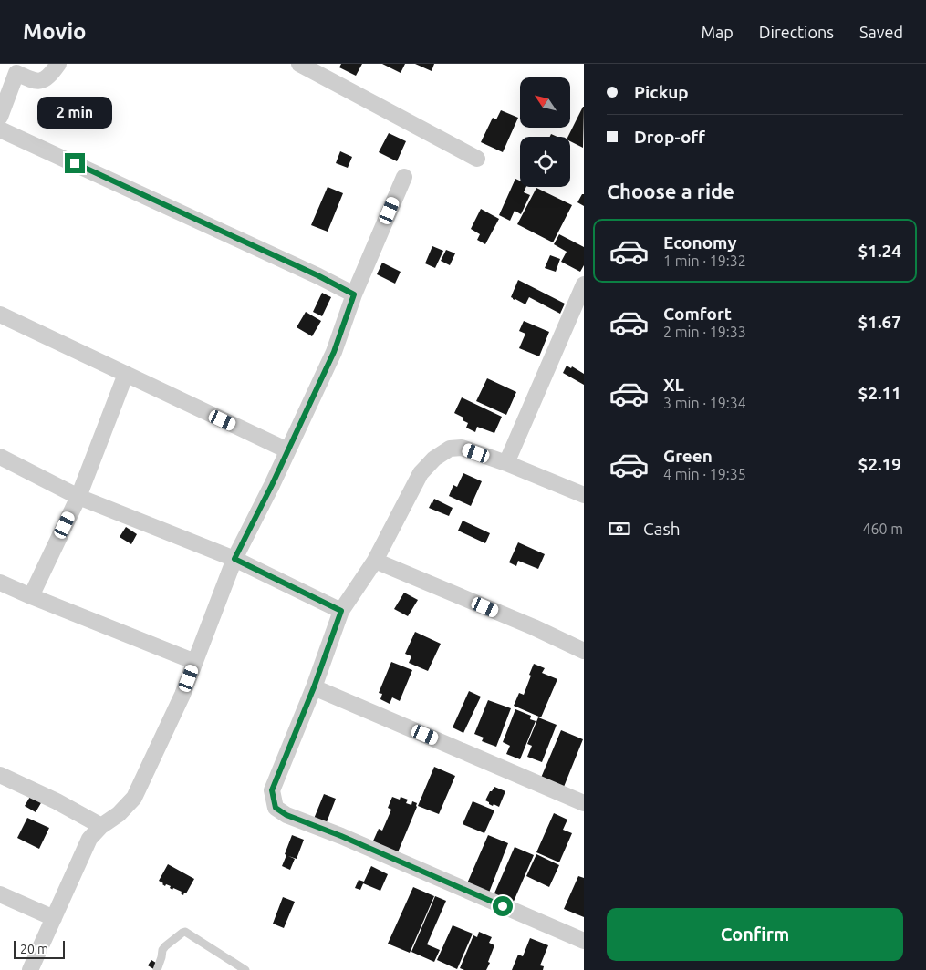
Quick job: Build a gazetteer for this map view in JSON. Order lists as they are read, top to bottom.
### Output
{
  "scale_bar": "20 m",
  "north": "top left",
  "page": {
    "header": "Movio",
    "nav": ["Map", "Directions", "Saved"],
    "banner": ["Pickup", "Drop-off"],
    "bubble": "2 min",
    "heading": "Choose a ride",
    "list": [
      {
        "name": "Economy",
        "note": "1 min · 19:32",
        "value": "$1.24"
      },
      {
        "name": "Comfort",
        "note": "2 min · 19:33",
        "value": "$1.67"
      },
      {
        "name": "XL",
        "note": "3 min · 19:34",
        "value": "$2.11"
      },
      {
        "name": "Green",
        "note": "4 min · 19:35",
        "value": "$2.19"
      }
    ],
    "pay": ["Cash", "460 m"],
    "buttons": "Confirm",
    "scale": "20 m"
  }
}
